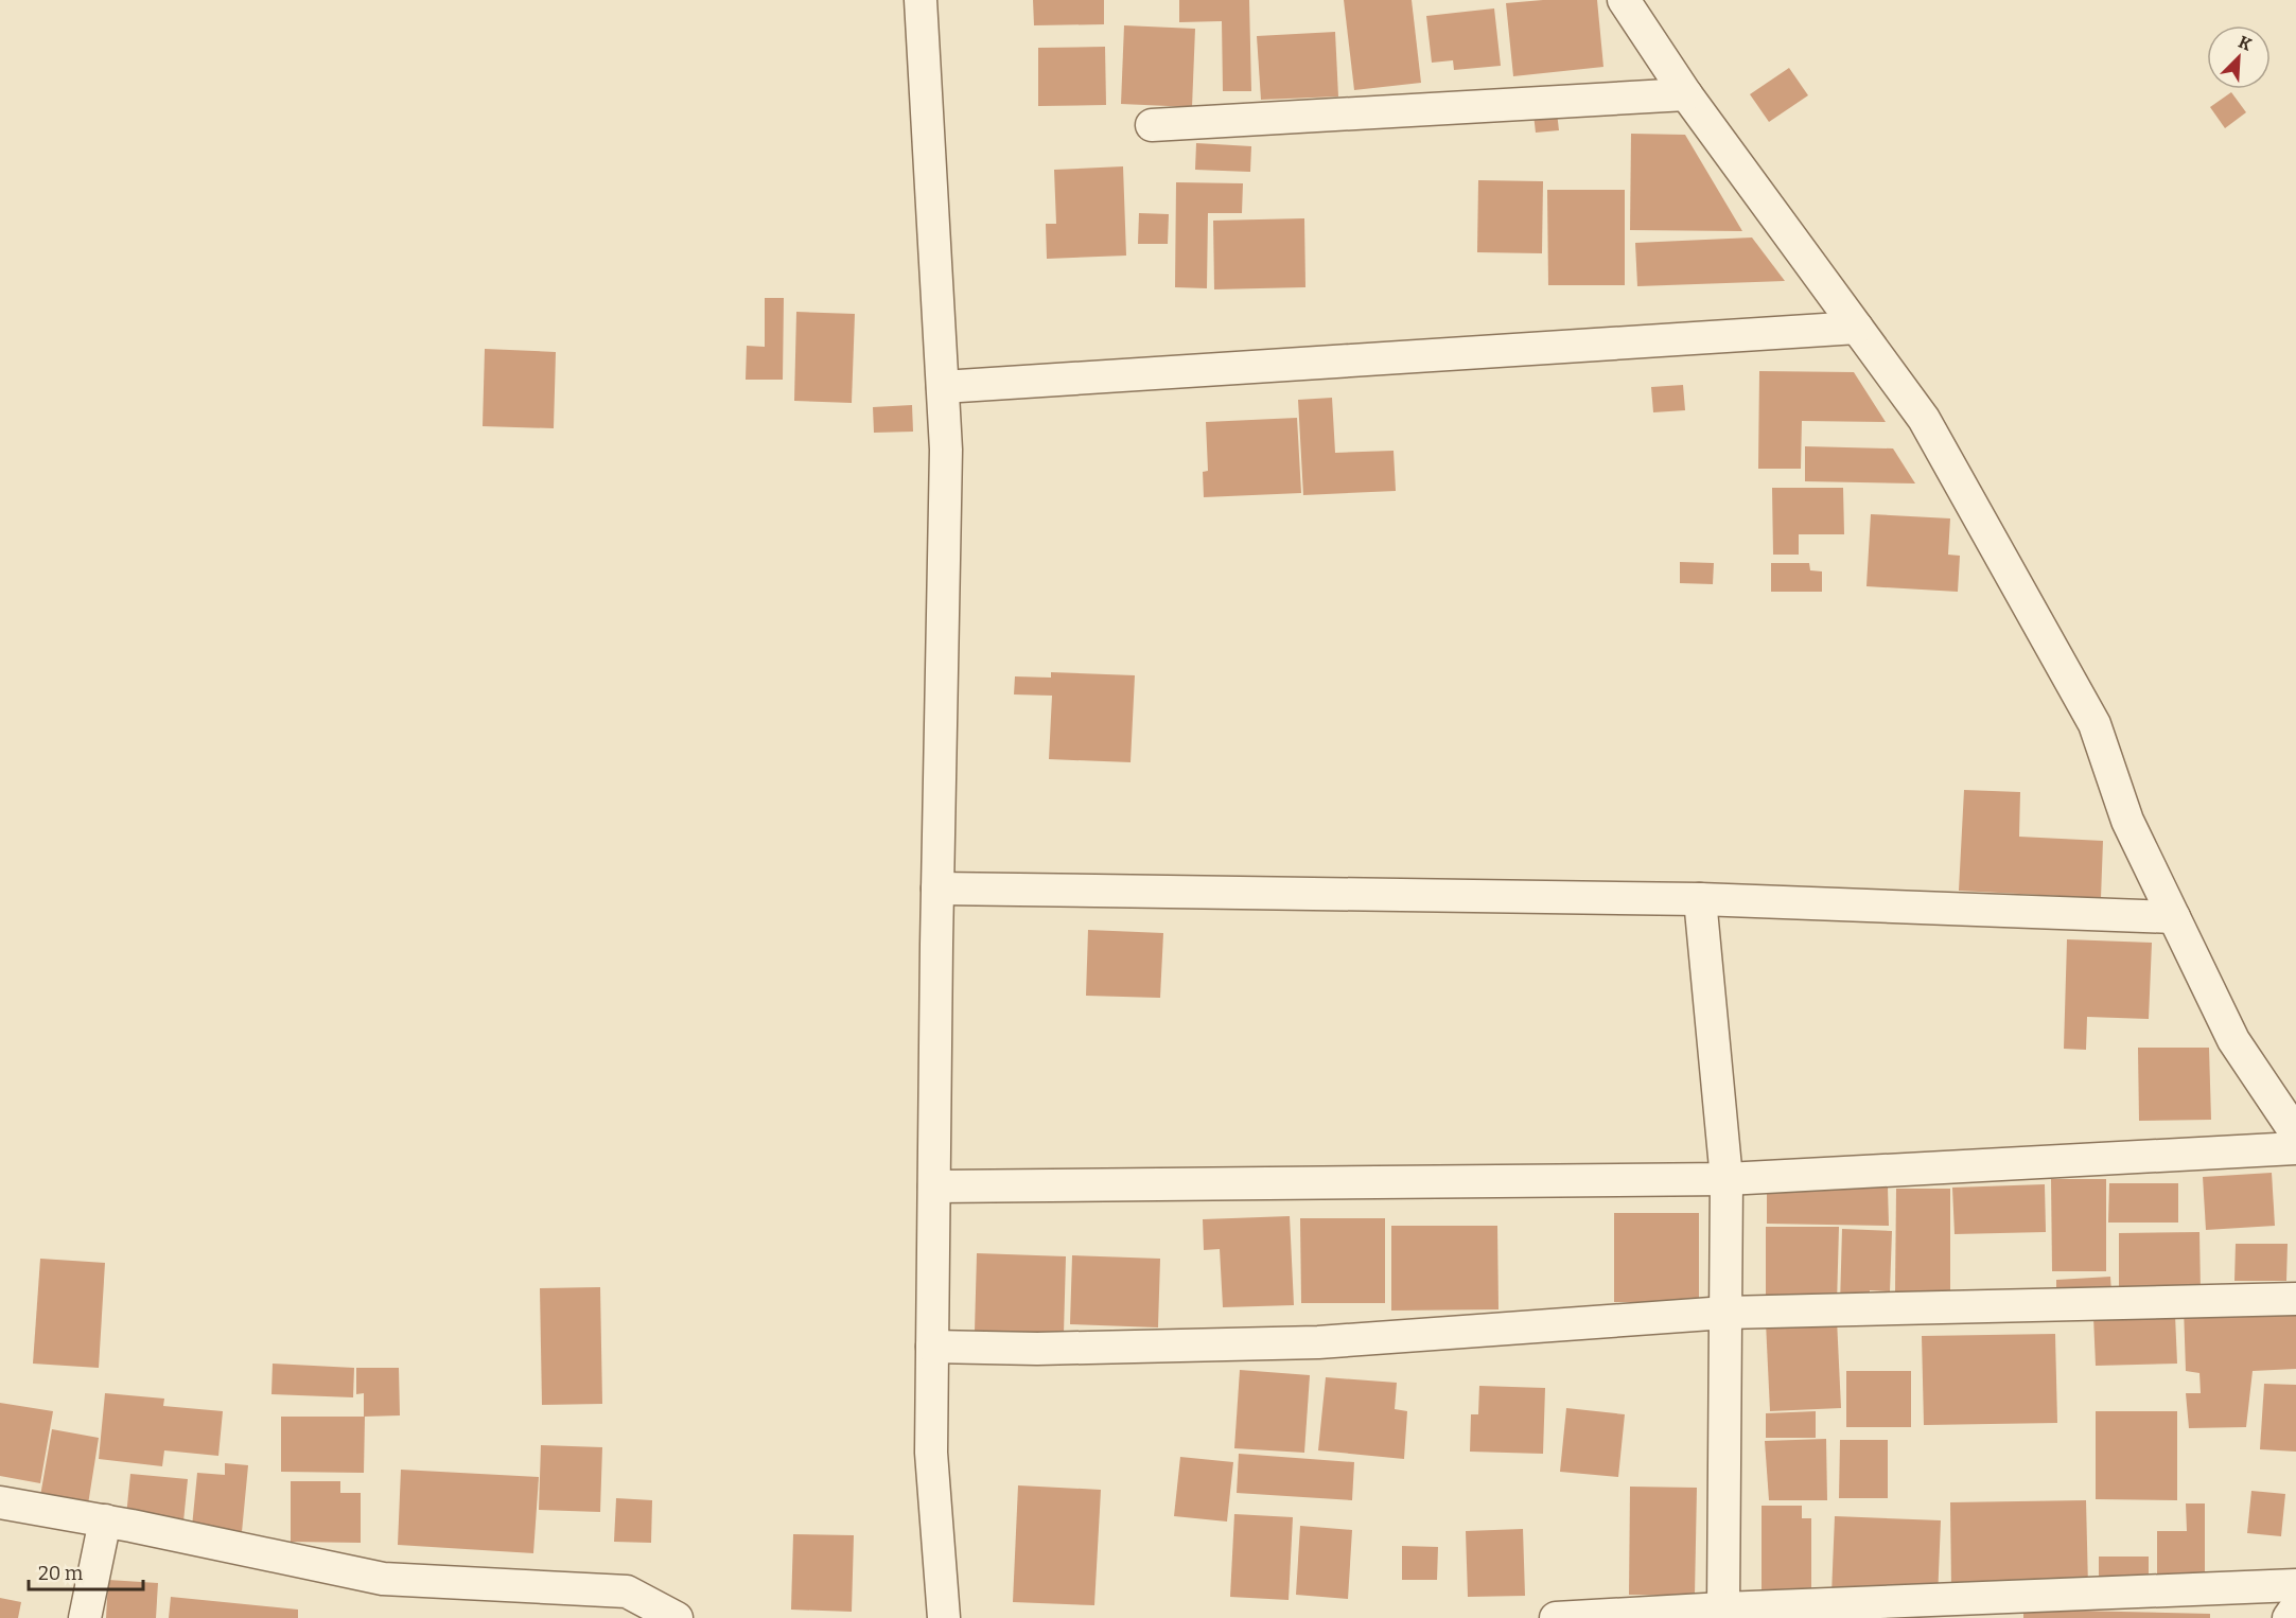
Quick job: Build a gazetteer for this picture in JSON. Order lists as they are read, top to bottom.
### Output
{
  "scale_bar": "20 m",
  "north": "top right"
}
